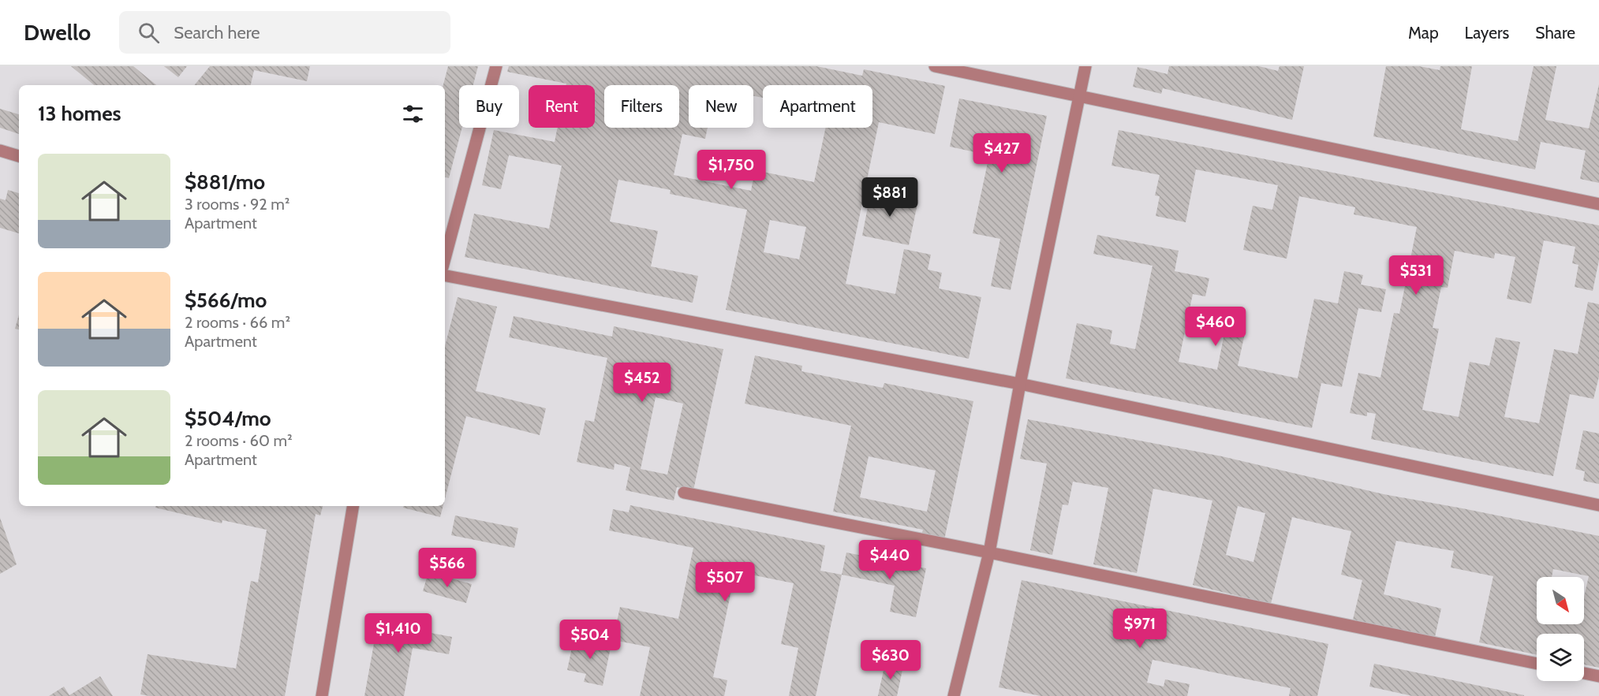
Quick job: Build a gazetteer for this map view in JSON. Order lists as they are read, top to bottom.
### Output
{
  "north": "bottom right",
  "page": {
    "header": "Dwello",
    "search": "Search here",
    "nav": ["Map", "Layers", "Share"],
    "chip": [
      "Buy",
      "Rent",
      "Filters",
      "New",
      "Apartment"
    ],
    "heading": "13 homes",
    "price": [
      "$427",
      "$1,750",
      "$881",
      "$531",
      "$460",
      "$452",
      "$440",
      "$566",
      "$507",
      "$971",
      "$1,410",
      "$504",
      "$630"
    ],
    "list": [
      {
        "name": "$881/mo",
        "note": "3 rooms · 92 m² · Apartment"
      },
      {
        "name": "$566/mo",
        "note": "2 rooms · 66 m² · Apartment"
      },
      {
        "name": "$504/mo",
        "note": "2 rooms · 60 m² · Apartment"
      }
    ]
  }
}
